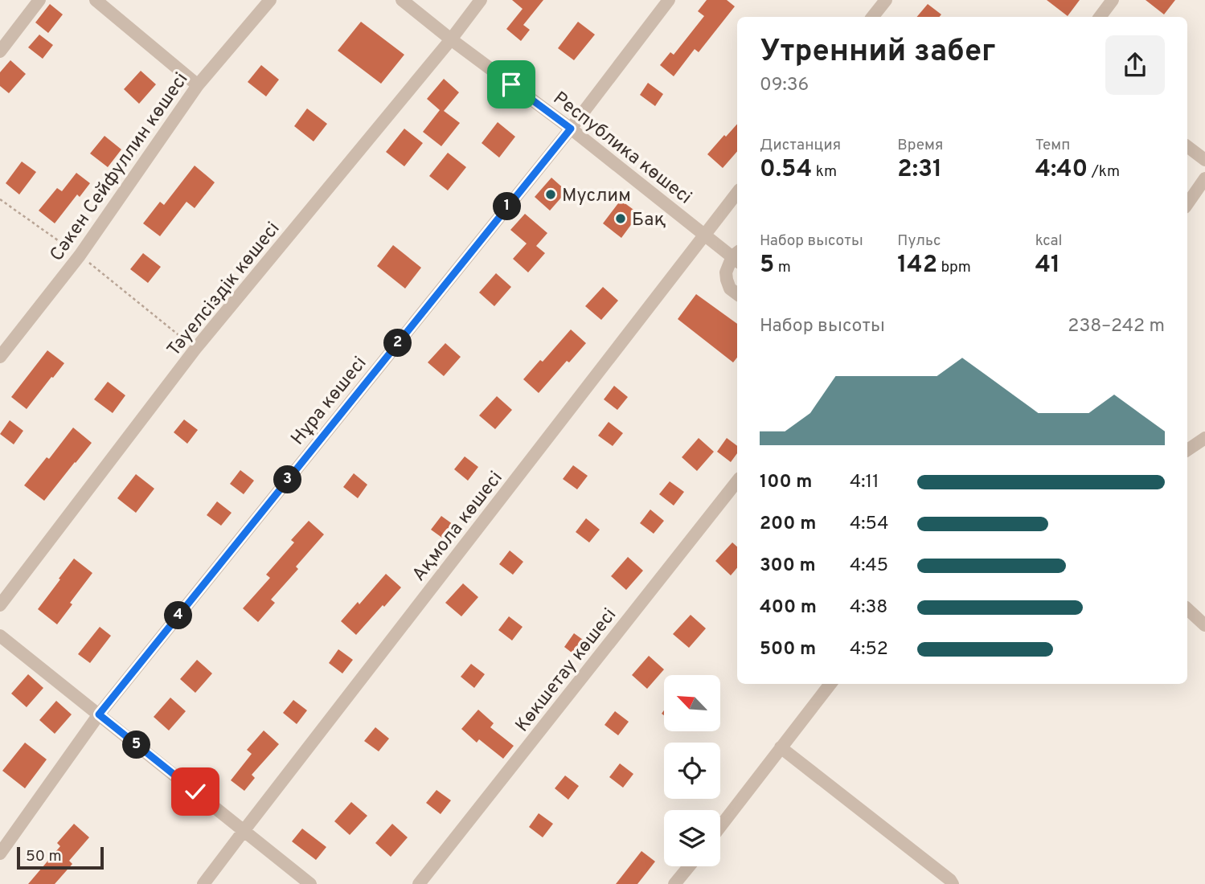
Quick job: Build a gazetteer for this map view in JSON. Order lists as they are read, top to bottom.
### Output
{
  "streets": {
    "street": [
      "Республика көшесі",
      "Сәкен Сейфуллин көшесі",
      "Тәуелсіздік көшесі",
      "Нұра көшесі",
      "Ақмола көшесі",
      "Көкшетау көшесі"
    ]
  },
  "crossings": [
    ["Республика көшесі", "Тәуелсіздік көшесі"],
    ["Республика көшесі", "Нұра көшесі"],
    ["Республика көшесі", "Ақмола көшесі"]
  ],
  "places": ["Муслим", "Бақ"],
  "scale_bar": "50 m",
  "north": "top left",
  "page": {
    "heading": ["Утренний забег", "09:36"],
    "stats": [
      ["Дистанция", "0.54 km"],
      ["Время", "2:31"],
      ["Темп", "4:40 /km"],
      ["Набор высоты", "5 m"],
      ["Пульс", "142 bpm"],
      ["kcal", "41"]
    ],
    "pins": [
      "1",
      "2",
      "3",
      "4",
      "5"
    ],
    "chart": ["Набор высоты", "238–242 m"],
    "list": [
      {
        "name": "100 m",
        "note": "4:11"
      },
      {
        "name": "200 m",
        "note": "4:54"
      },
      {
        "name": "300 m",
        "note": "4:45"
      },
      {
        "name": "400 m",
        "note": "4:38"
      },
      {
        "name": "500 m",
        "note": "4:52"
      }
    ],
    "scale": "50 m"
  }
}
